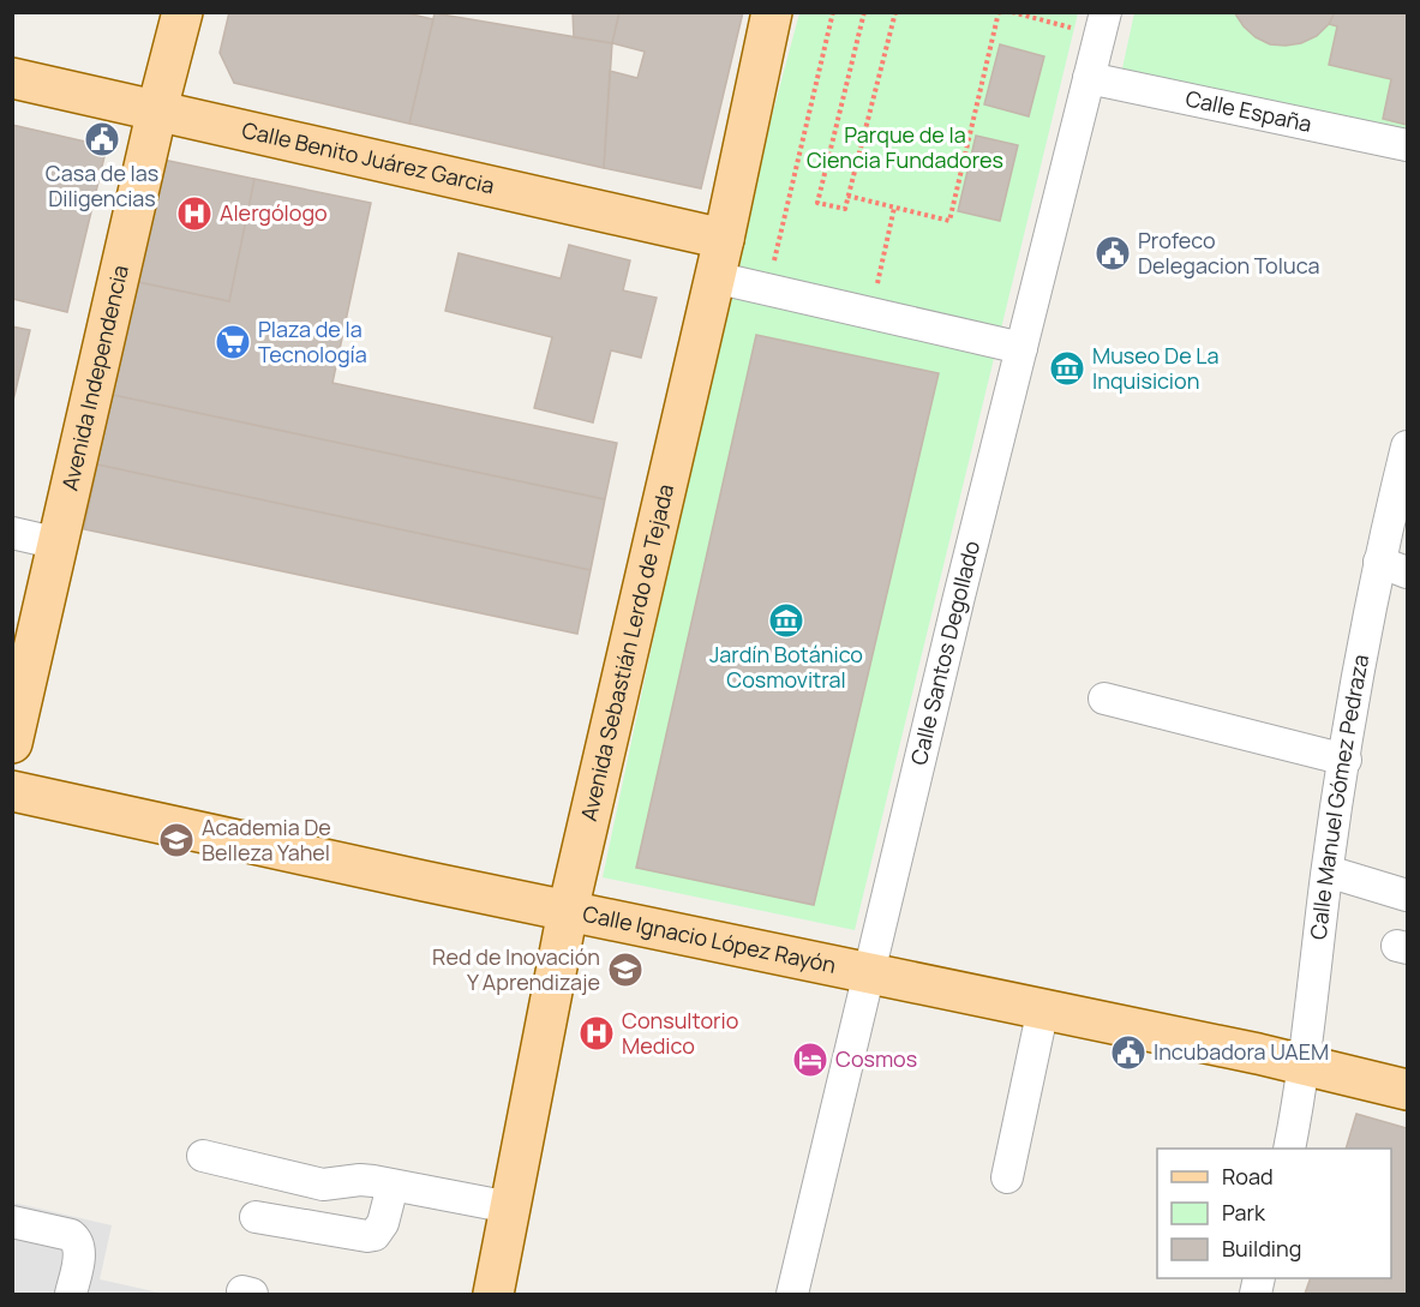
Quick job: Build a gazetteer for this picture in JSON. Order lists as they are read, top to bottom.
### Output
{
  "streets": {
    "main road": [
      "Calle Benito Juárez Garcia",
      "Avenida Independencia",
      "Avenida Sebastián Lerdo de Tejada",
      "Calle Ignacio López Rayón"
    ],
    "street": ["Calle España", "Calle Santos Degollado", "Calle Manuel Gómez Pedraza"]
  },
  "crossings": [
    ["Calle España", "Calle Santos Degollado"],
    ["Calle Benito Juárez Garcia", "Avenida Independencia"],
    ["Calle Benito Juárez Garcia", "Avenida Sebastián Lerdo de Tejada"],
    ["Avenida Sebastián Lerdo de Tejada", "Calle Ignacio López Rayón"],
    ["Calle Santos Degollado", "Calle Ignacio López Rayón"],
    ["Calle Manuel Gómez Pedraza", "Calle Ignacio López Rayón"]
  ],
  "parks": ["Parque de la Ciencia Fundadores"],
  "places": {
    "public building": ["Casa de las Diligencias", "Profeco Delegacion Toluca", "Incubadora UAEM"],
    "hospital": ["Alergólogo", "Consultorio Medico"],
    "supermarket": ["Plaza de la Tecnología"],
    "museum": ["Museo De La Inquisicion", "Jardín Botánico Cosmovitral"],
    "school or university": ["Academia De Belleza Yahel", "Red de Inovación Y Aprendizaje"],
    "hotel": ["Cosmos"]
  },
  "legend": ["Road", "Park", "Building"]
}
